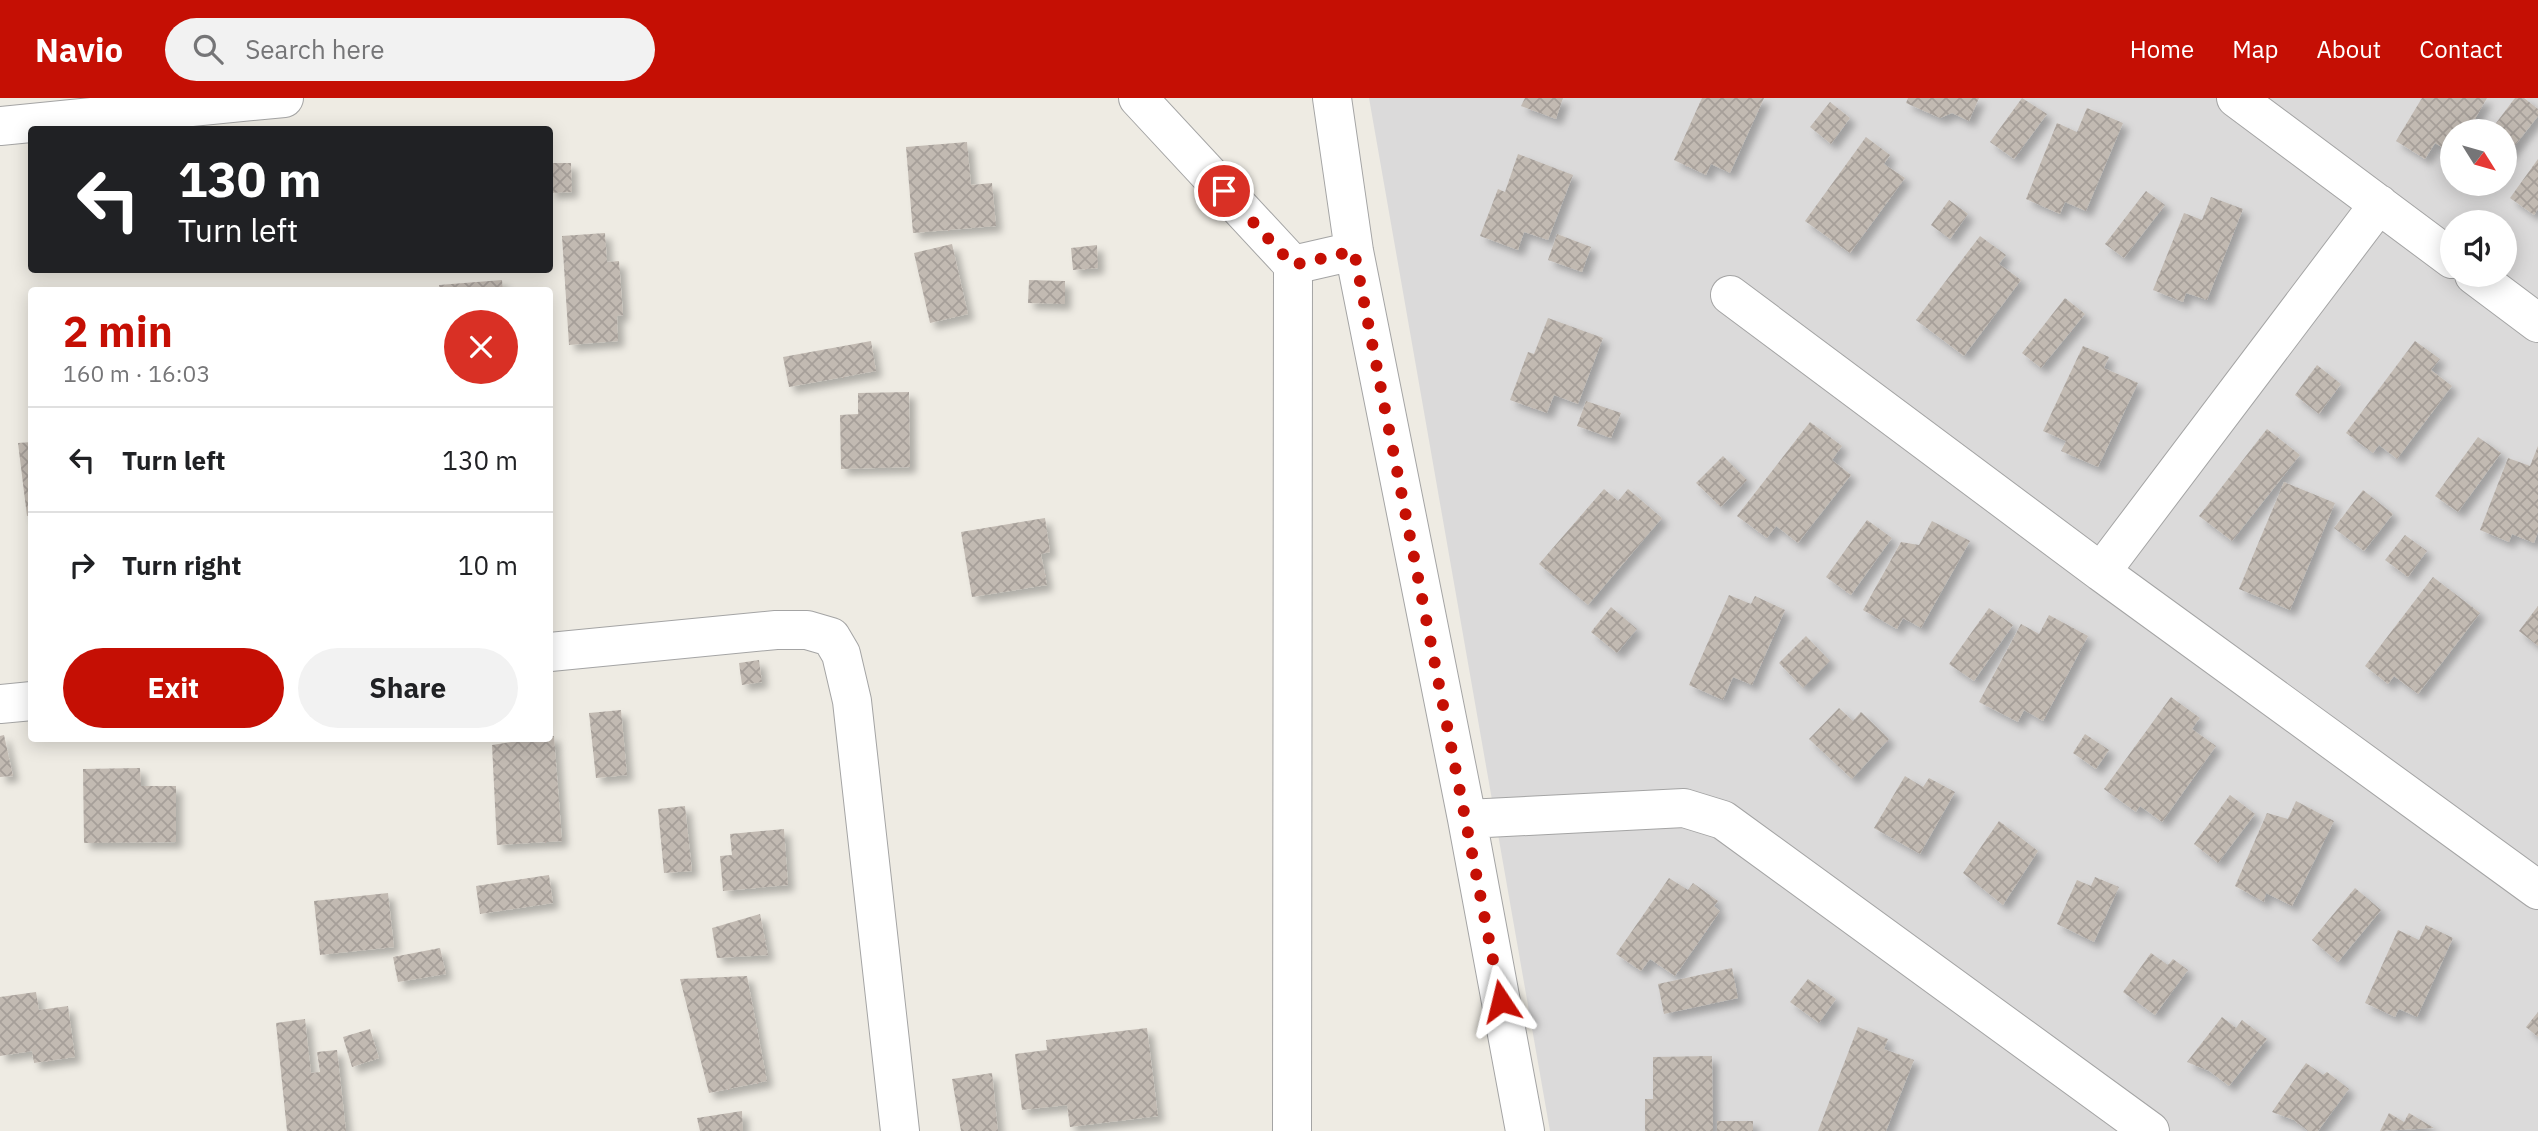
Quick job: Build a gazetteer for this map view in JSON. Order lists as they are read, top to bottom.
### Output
{
  "north": "bottom right",
  "page": {
    "header": "Navio",
    "search": "Search here",
    "nav": [
      "Home",
      "Map",
      "About",
      "Contact"
    ],
    "turn": ["130 m", "Turn left"],
    "heading": ["2 min", "160 m · 16:03"],
    "list": [
      {
        "name": "Turn left",
        "value": "130 m"
      },
      {
        "name": "Turn right",
        "value": "10 m"
      }
    ],
    "buttons": ["Exit", "Share"]
  }
}
